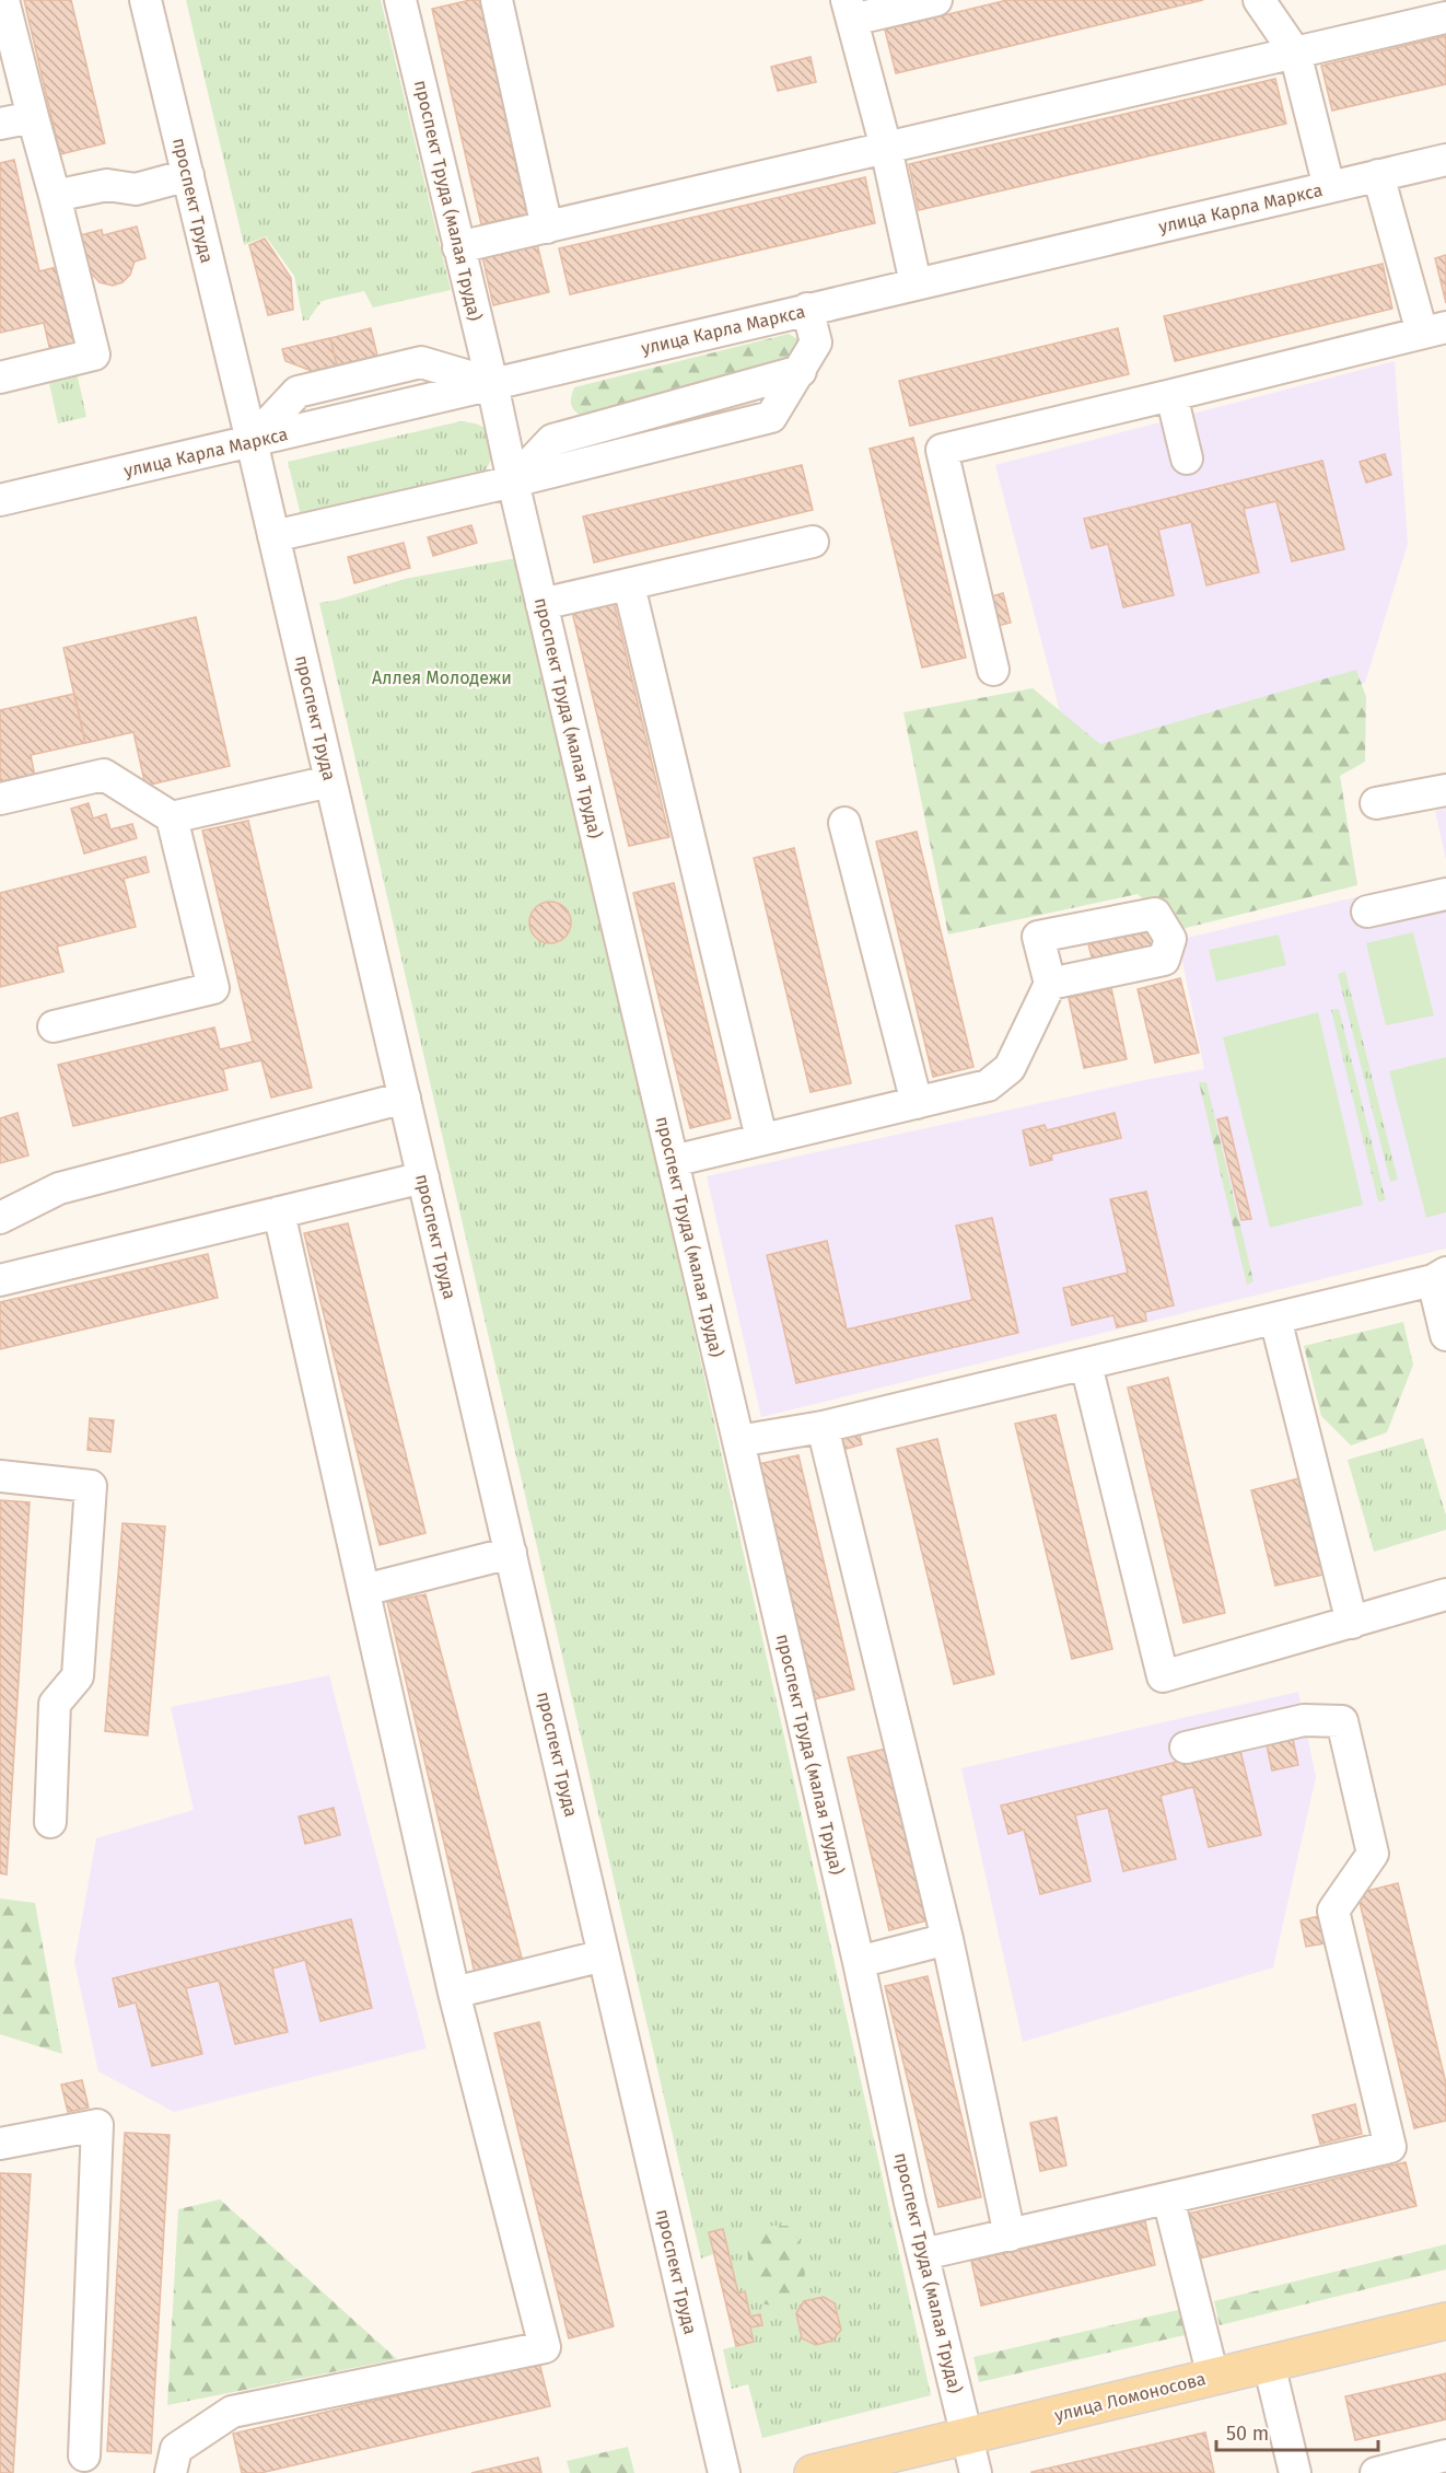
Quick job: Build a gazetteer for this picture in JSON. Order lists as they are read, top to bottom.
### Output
{
  "streets": {
    "main road": ["улица Ломоносова"],
    "street": ["проспект Труда", "проспект Труда (малая Труда)", "улица Карла Маркса"]
  },
  "crossings": [
    ["проспект Труда", "улица Карла Маркса"],
    ["проспект Труда (малая Труда)", "улица Карла Маркса"],
    ["проспект Труда (малая Труда)", "улица Ломоносова"]
  ],
  "parks": ["Аллея Молодежи"],
  "scale_bar": "50 m"
}
